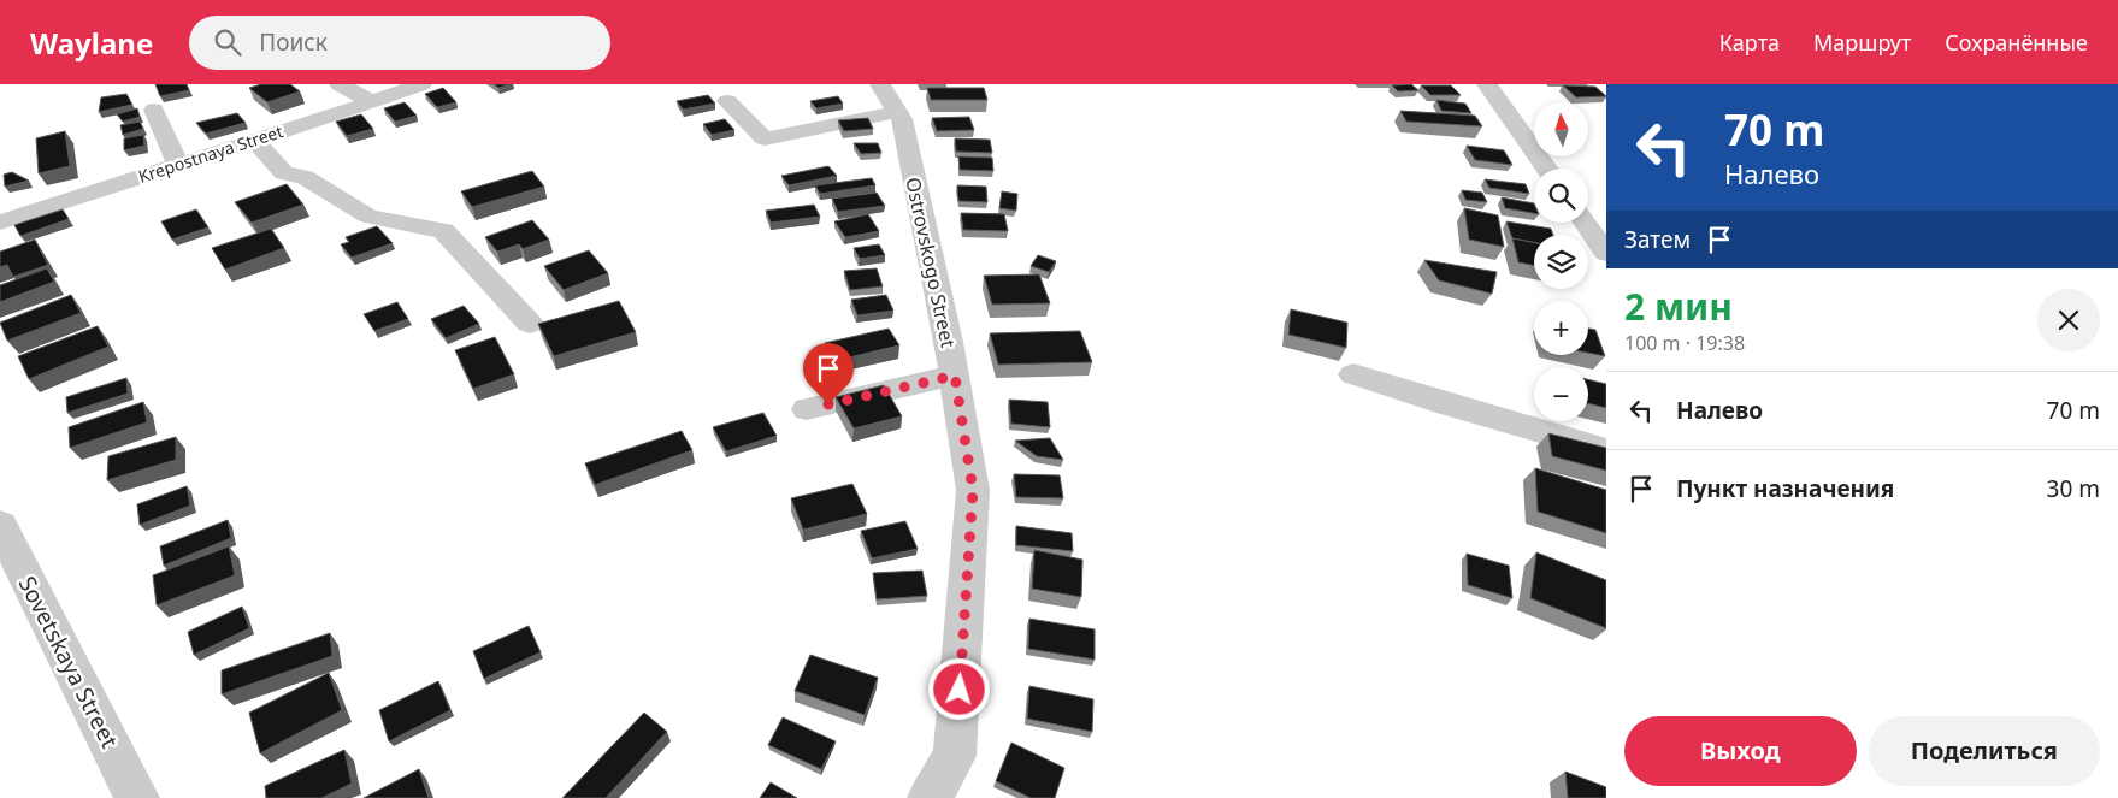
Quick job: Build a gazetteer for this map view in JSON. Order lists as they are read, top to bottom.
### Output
{
  "streets": {
    "street": ["Krepostnaya Street", "Ostrovskogo Street", "Sovetskaya Street"]
  },
  "north": "top",
  "page": {
    "header": "Waylane",
    "search": "Поиск",
    "nav": ["Карта", "Маршрут", "Сохранённые"],
    "turn": ["70 m", "Налево"],
    "map_buttons": ["+", "−"],
    "then": "Затем",
    "heading": ["2 мин", "100 m · 19:38"],
    "list": [
      {
        "name": "Налево",
        "value": "70 m"
      },
      {
        "name": "Пункт назначения",
        "value": "30 m"
      }
    ],
    "buttons": ["Выход", "Поделиться"]
  }
}
